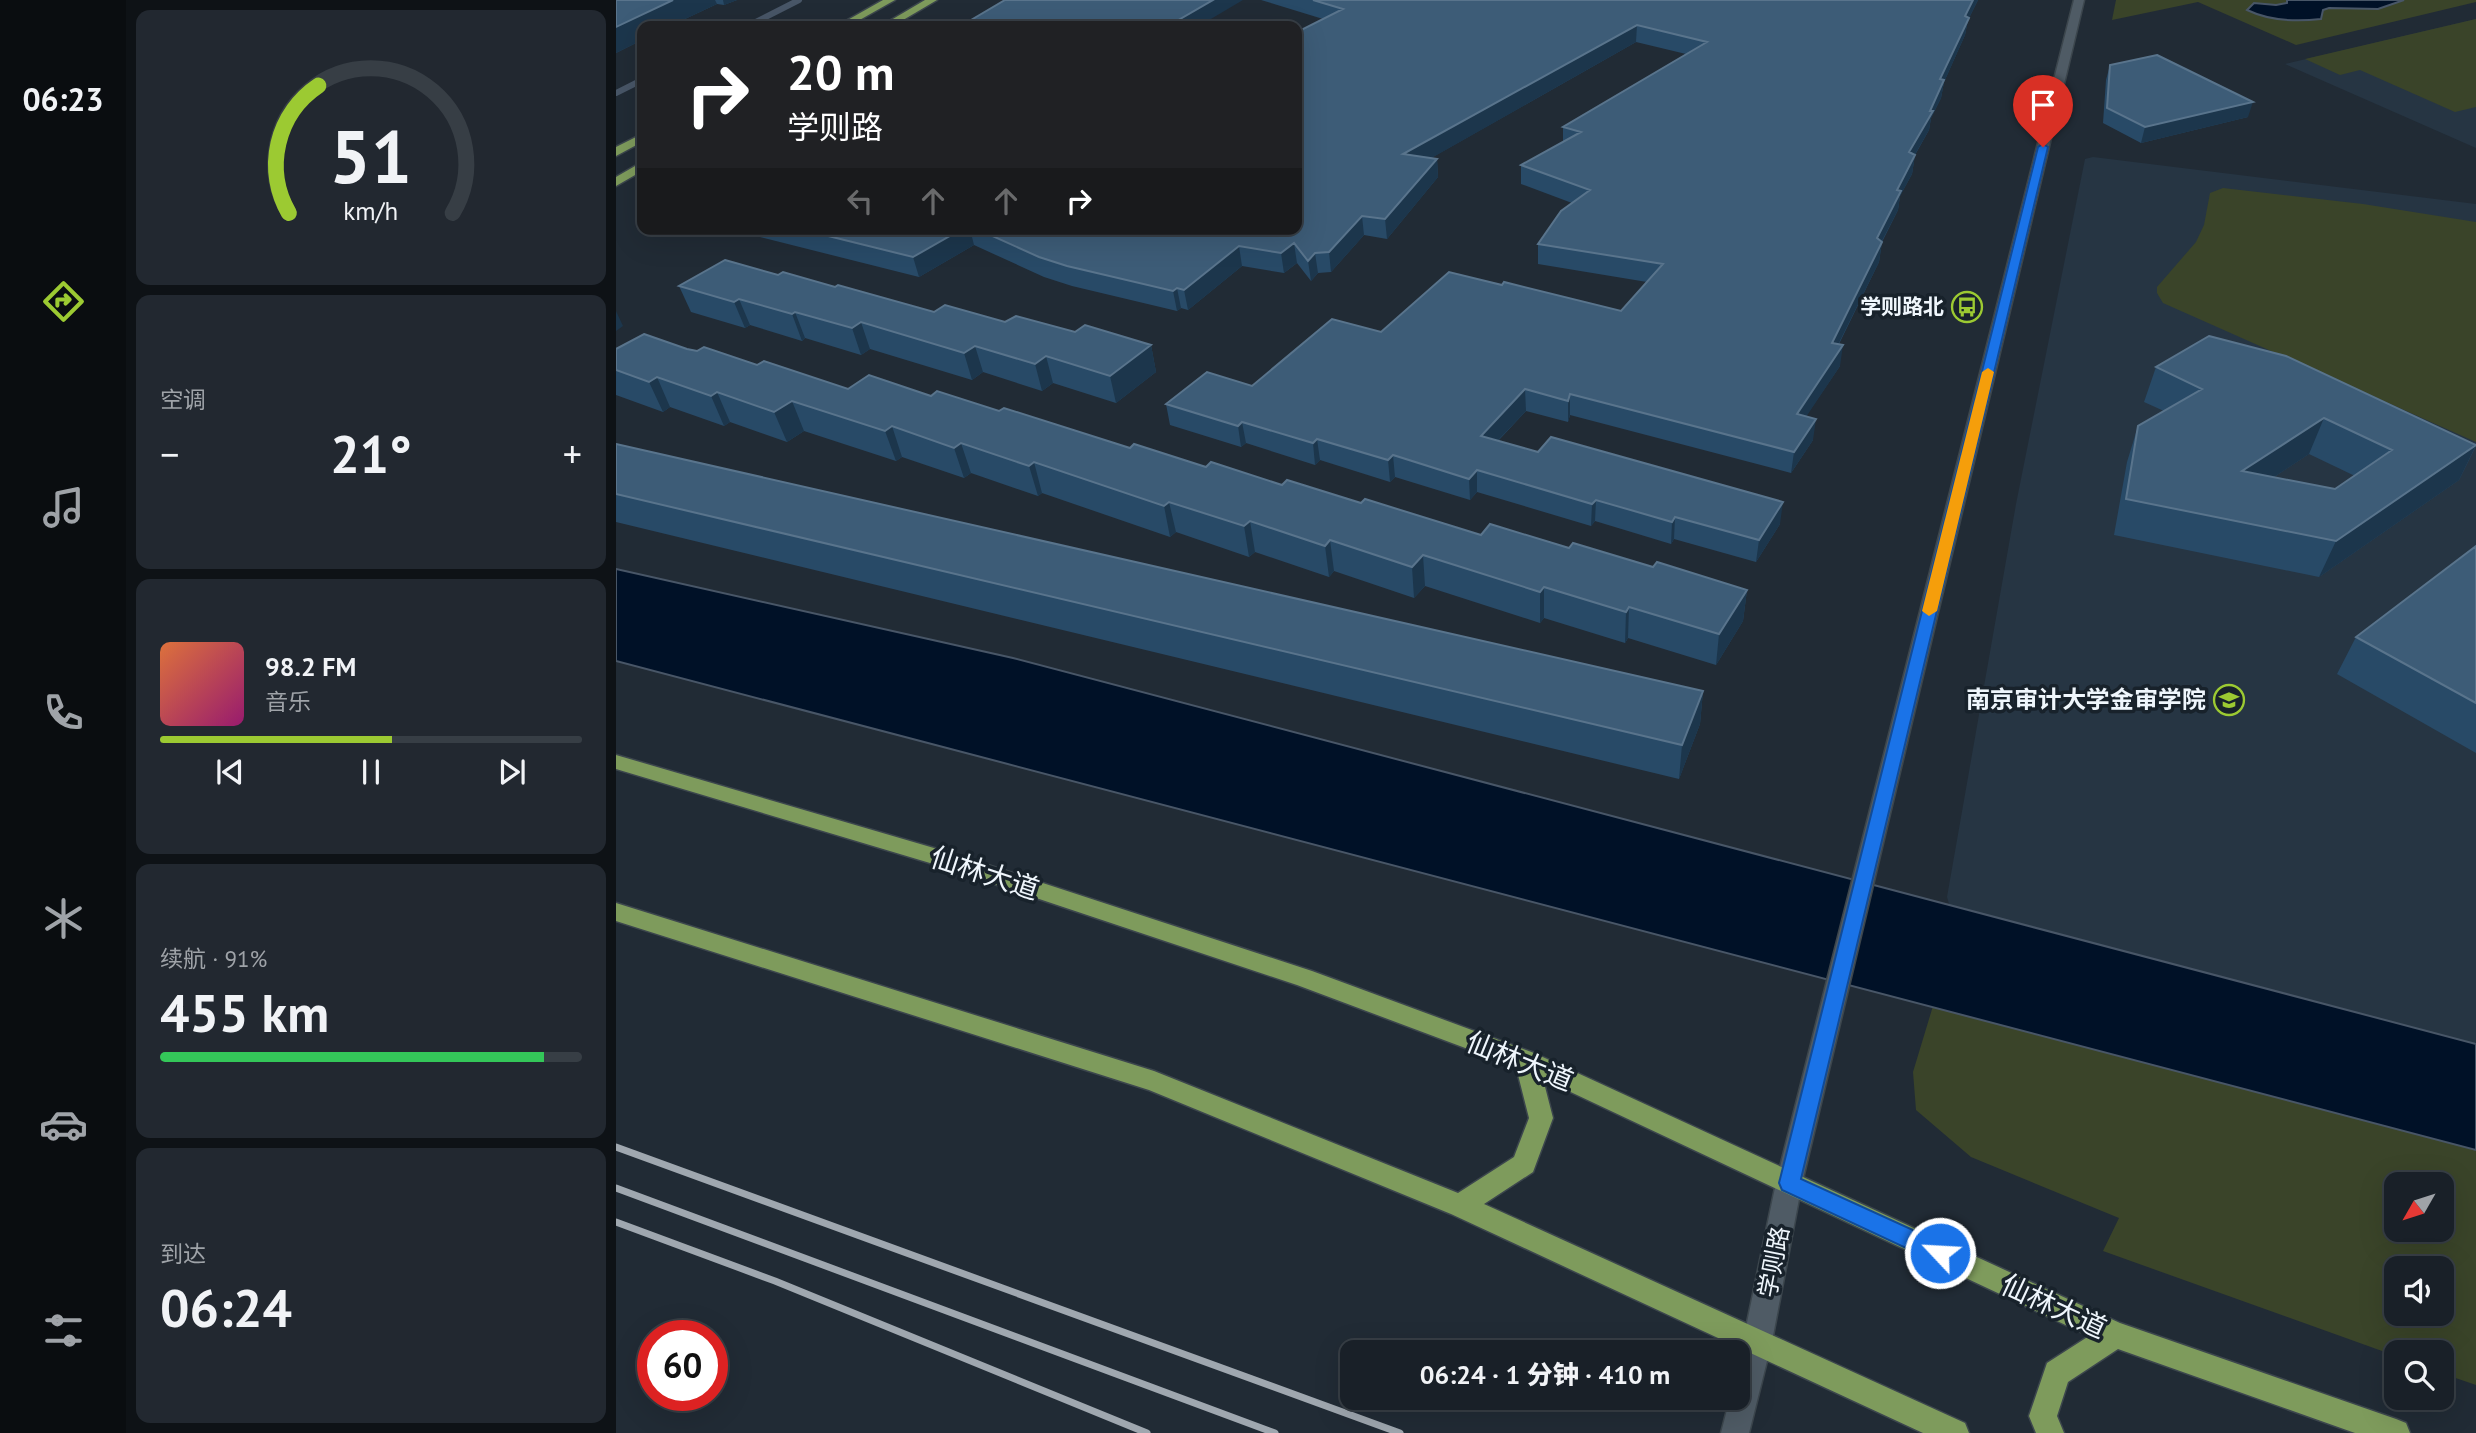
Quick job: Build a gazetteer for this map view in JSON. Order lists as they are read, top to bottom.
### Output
{
  "streets": {
    "main road": ["仙林大道"],
    "street": ["学则路"]
  },
  "crossings": [
    ["仙林大道", "学则路"]
  ],
  "places": {
    "bus stop": ["学则路北"],
    "school or university": ["南京审计大学金审学院"]
  },
  "north": "bottom left",
  "page": {
    "tabs": "06:23",
    "turn": ["20 m", "学则路"],
    "tile": [
      "空调",
      ["续航 · 91%", "455 km"],
      ["到达", "06:24"]
    ],
    "heat": ["−", "21°", "+"],
    "song": ["98.2 FM", "音乐"],
    "limit": "60",
    "trip": "06:24 · 1 分钟 · 410 m",
    "gauge": ["51", "km/h"]
  }
}
